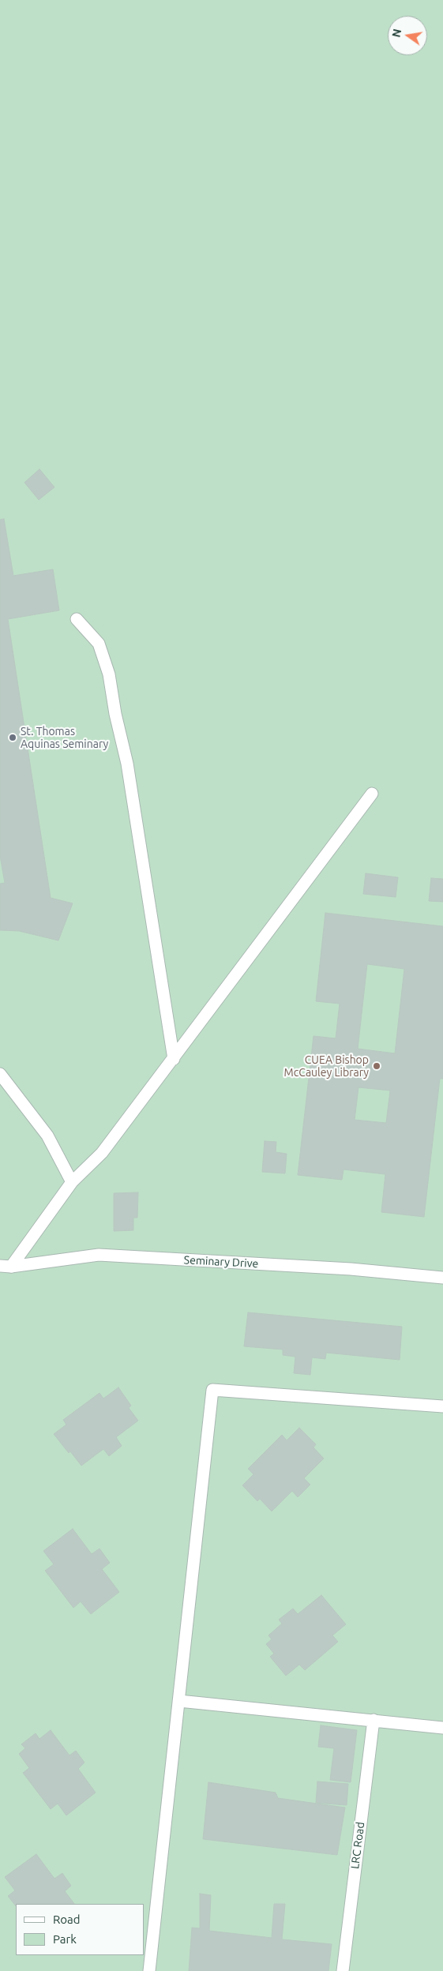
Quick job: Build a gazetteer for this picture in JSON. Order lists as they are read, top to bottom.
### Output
{
  "streets": {
    "street": ["Seminary Drive", "LRC Road"]
  },
  "places": ["St. Thomas Aquinas Seminary", "CUEA Bishop McCauley Library"],
  "legend": ["Road", "Park"],
  "north": "left"
}
